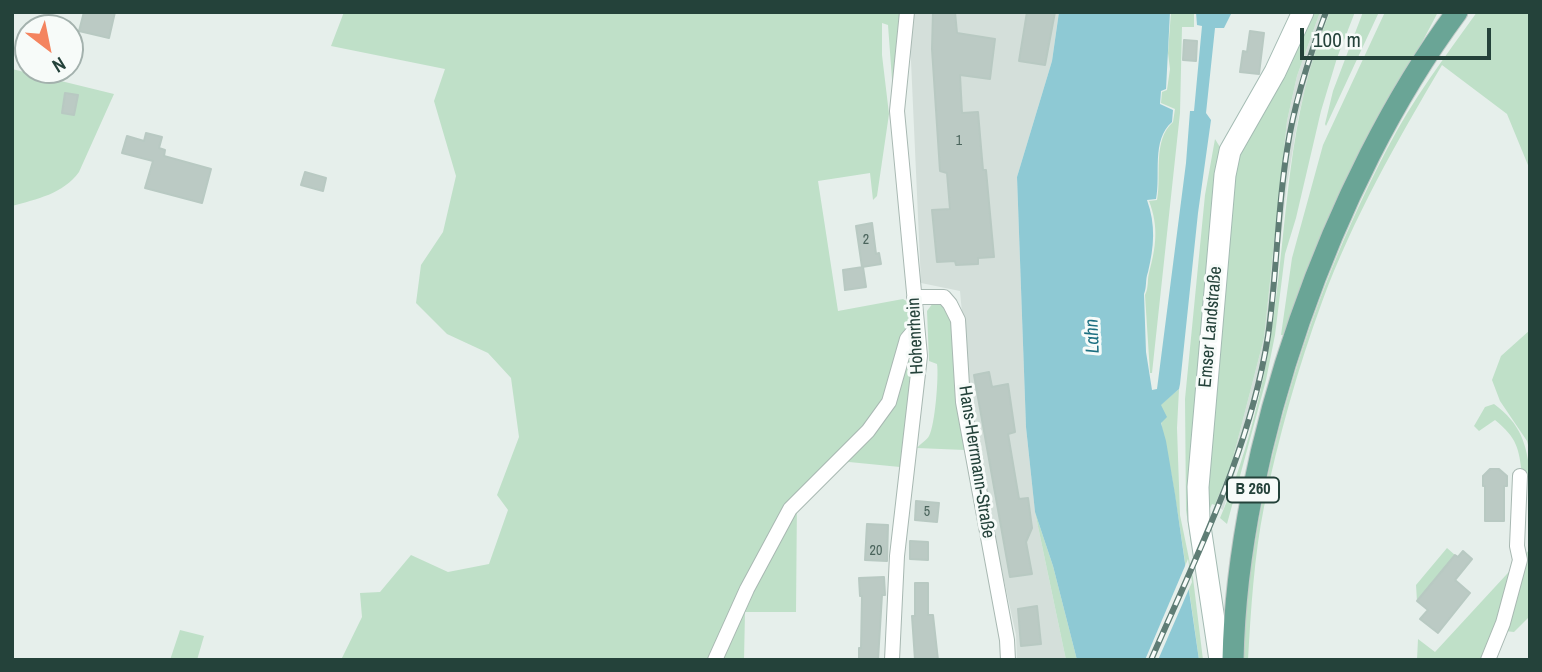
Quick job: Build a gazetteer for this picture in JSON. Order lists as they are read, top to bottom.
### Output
{
  "streets": {
    "main road": ["B 260"],
    "street": ["Emser Landstraße", "Hohenrhein", "Hans-Herrmann-Straße"]
  },
  "crossings": [
    ["Hohenrhein", "Hans-Herrmann-Straße"]
  ],
  "water": ["Lahn"],
  "house_numbers": [
    "1",
    "2",
    "5",
    "20"
  ],
  "scale_bar": "100 m",
  "north": "bottom right"
}
